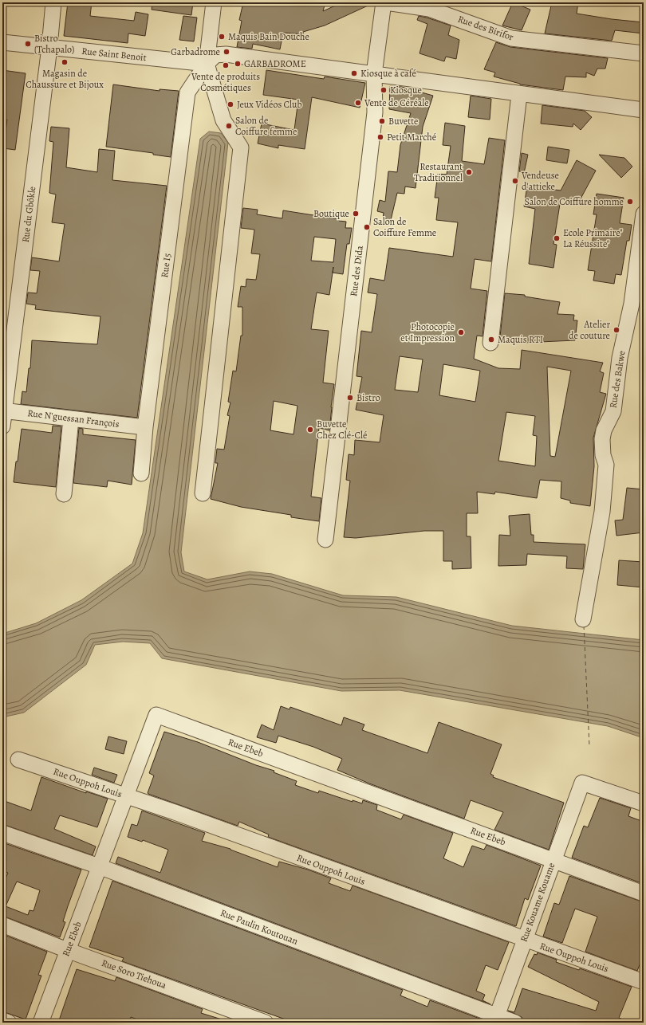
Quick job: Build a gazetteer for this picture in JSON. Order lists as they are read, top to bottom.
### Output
{
  "streets": {
    "street": [
      "Rue des Birifor",
      "Rue Saint Benoit",
      "Rue du Gbôkle",
      "Rue I5",
      "Rue des Dida",
      "Rue des Bakwe",
      "Rue N'guessan François",
      "Rue Ebeb",
      "Rue Ouppoh Louis",
      "Rue Kouame Kouame",
      "Rue Paulin Koutouan",
      "Rue Soro Tiehoua"
    ]
  },
  "crossings": [
    ["Rue Saint Benoit", "Rue du Gbôkle"],
    ["Rue Saint Benoit", "Rue I5"],
    ["Rue du Gbôkle", "Rue N'guessan François"],
    ["Rue I5", "Rue N'guessan François"],
    ["Rue Ebeb", "Rue Ouppoh Louis"],
    ["Rue Ebeb", "Rue Kouame Kouame"],
    ["Rue Ebeb", "Rue Paulin Koutouan"],
    ["Rue Ebeb", "Rue Soro Tiehoua"],
    ["Rue Ouppoh Louis", "Rue Kouame Kouame"],
    ["Rue Kouame Kouame", "Rue Paulin Koutouan"]
  ],
  "places": [
    "Maquis Bain Douche",
    "Bistro (Tchapalo)",
    "Garbadrome",
    "Magasin de Chaussure et Bijoux",
    "GARBADROME",
    "Vente de produits Cosmétiques",
    "Kiosque à café",
    "Kiosque",
    "Vente de Céréale",
    "Jeux Vidéos Club",
    "Buvette",
    "Salon de Coiffure femme",
    "Petit Marché",
    "Restaurant Traditionnel",
    "Vendeuse d'attieke",
    "Salon de Coiffure homme",
    "Boutique",
    "Salon de Coiffure Femme",
    "Ecole Primaire\" La Réussite\"",
    "Atelier de couture",
    "Photocopie et Impression",
    "Maquis RTI",
    "Bistro",
    "Buvette Chez Clé-Clé"
  ]
}
